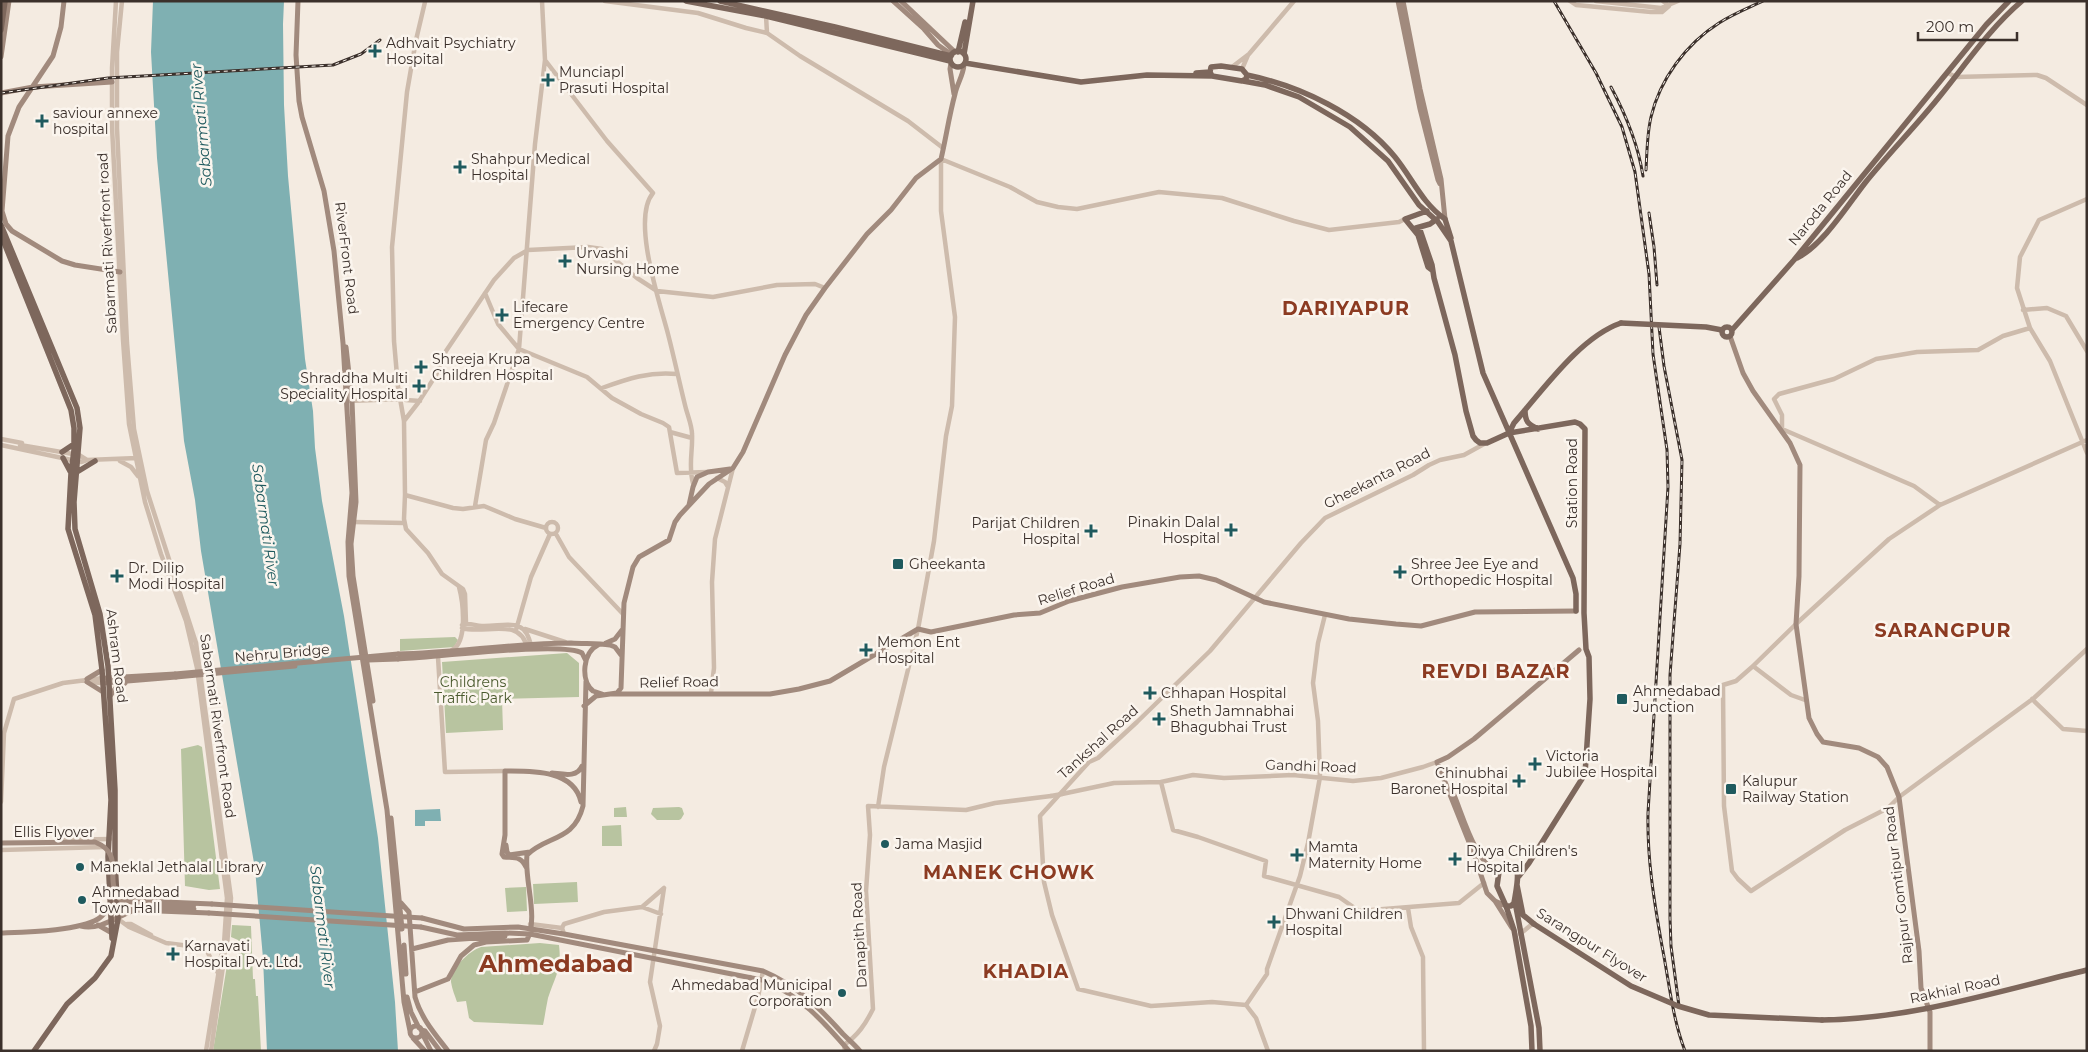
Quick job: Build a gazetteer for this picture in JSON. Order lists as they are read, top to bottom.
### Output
{
  "streets": {
    "main road": [
      "Naroda Road",
      "RiverFront Road",
      "Gheekanta Road",
      "Station Road",
      "Relief Road",
      "Nehru Bridge",
      "Ashram Road",
      "Gandhi Road",
      "Ellis Flyover",
      "Rajpur Gomtipur Road",
      "Sarangpur Flyover",
      "Rakhial Road"
    ],
    "street": [
      "Sabarmati Riverfront road",
      "Sabarmati Riverfront Road",
      "Tankshal Road",
      "Danapith Road"
    ]
  },
  "crossings": [
    ["Sabarmati Riverfront road", "Sabarmati Riverfront Road"],
    ["Gheekanta Road", "Station Road"],
    ["Gheekanta Road", "Relief Road"],
    ["Gheekanta Road", "Tankshal Road"],
    ["Station Road", "Relief Road"],
    ["Station Road", "Sarangpur Flyover"],
    ["Relief Road", "Tankshal Road"],
    ["Nehru Bridge", "Ashram Road"],
    ["Gandhi Road", "Danapith Road"],
    ["Rajpur Gomtipur Road", "Rakhial Road"],
    ["Sarangpur Flyover", "Rakhial Road"]
  ],
  "districts": [
    "DARIYAPUR",
    "SARANGPUR",
    "REVDI BAZAR",
    "MANEK CHOWK",
    "Ahmedabad",
    "KHADIA"
  ],
  "water": ["Sabarmati River"],
  "parks": ["Childrens Traffic Park"],
  "places": {
    "health": [
      "Adhvait Psychiatry Hospital",
      "Munciapl Prasuti Hospital",
      "saviour annexe hospital",
      "Shahpur Medical Hospital",
      "Urvashi Nursing Home",
      "Lifecare Emergency Centre",
      "Shreeja Krupa Children Hospital",
      "Shraddha Multi Speciality Hospital",
      "Pinakin Dalal Hospital",
      "Parijat Children Hospital",
      "Shree Jee Eye and Orthopedic Hospital",
      "Dr. Dilip Modi Hospital",
      "Memon Ent Hospital",
      "Chhapan Hospital",
      "Sheth Jamnabhai Bhagubhai Trust",
      "Victoria Jubilee Hospital",
      "Chinubhai Baronet Hospital",
      "Mamta Maternity Home",
      "Divya Children's Hospital",
      "Dhwani Children Hospital",
      "Karnavati Hospital Pvt. Ltd."
    ],
    "transit": ["Gheekanta", "Ahmedabad Junction", "Kalupur Railway Station"],
    "other": [
      "Jama Masjid",
      "Maneklal Jethalal Library",
      "Ahmedabad Town Hall",
      "Ahmedabad Municipal Corporation"
    ]
  },
  "scale_bar": "200 m"
}
